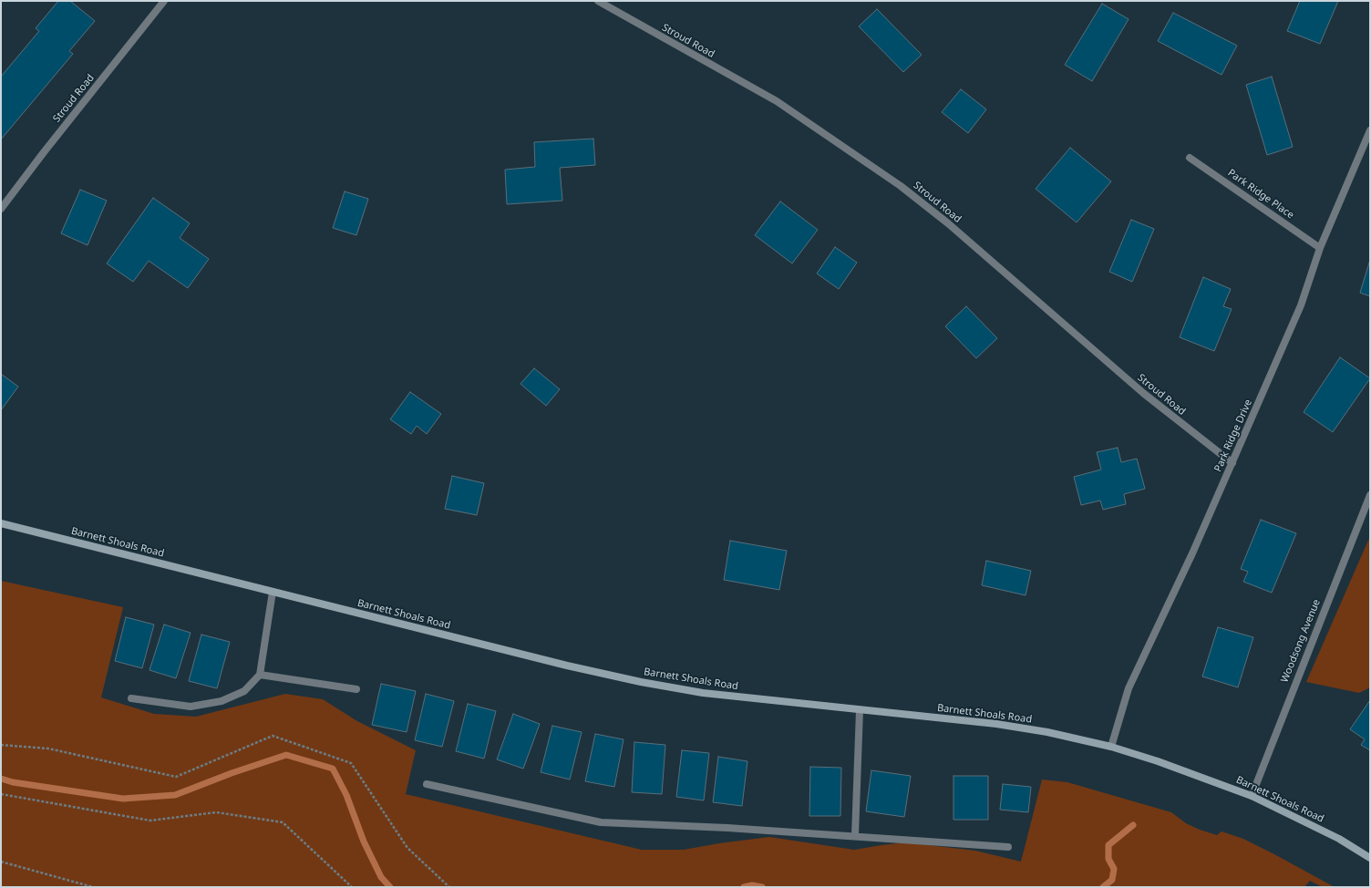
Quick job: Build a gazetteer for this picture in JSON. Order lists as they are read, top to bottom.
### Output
{
  "streets": {
    "main road": ["Barnett Shoals Road"],
    "street": [
      "Stroud Road",
      "Park Ridge Place",
      "Park Ridge Drive",
      "Woodsong Avenue"
    ]
  },
  "crossings": [
    ["Stroud Road", "Park Ridge Drive"],
    ["Park Ridge Place", "Park Ridge Drive"],
    ["Park Ridge Drive", "Barnett Shoals Road"],
    ["Barnett Shoals Road", "Woodsong Avenue"]
  ]
}
